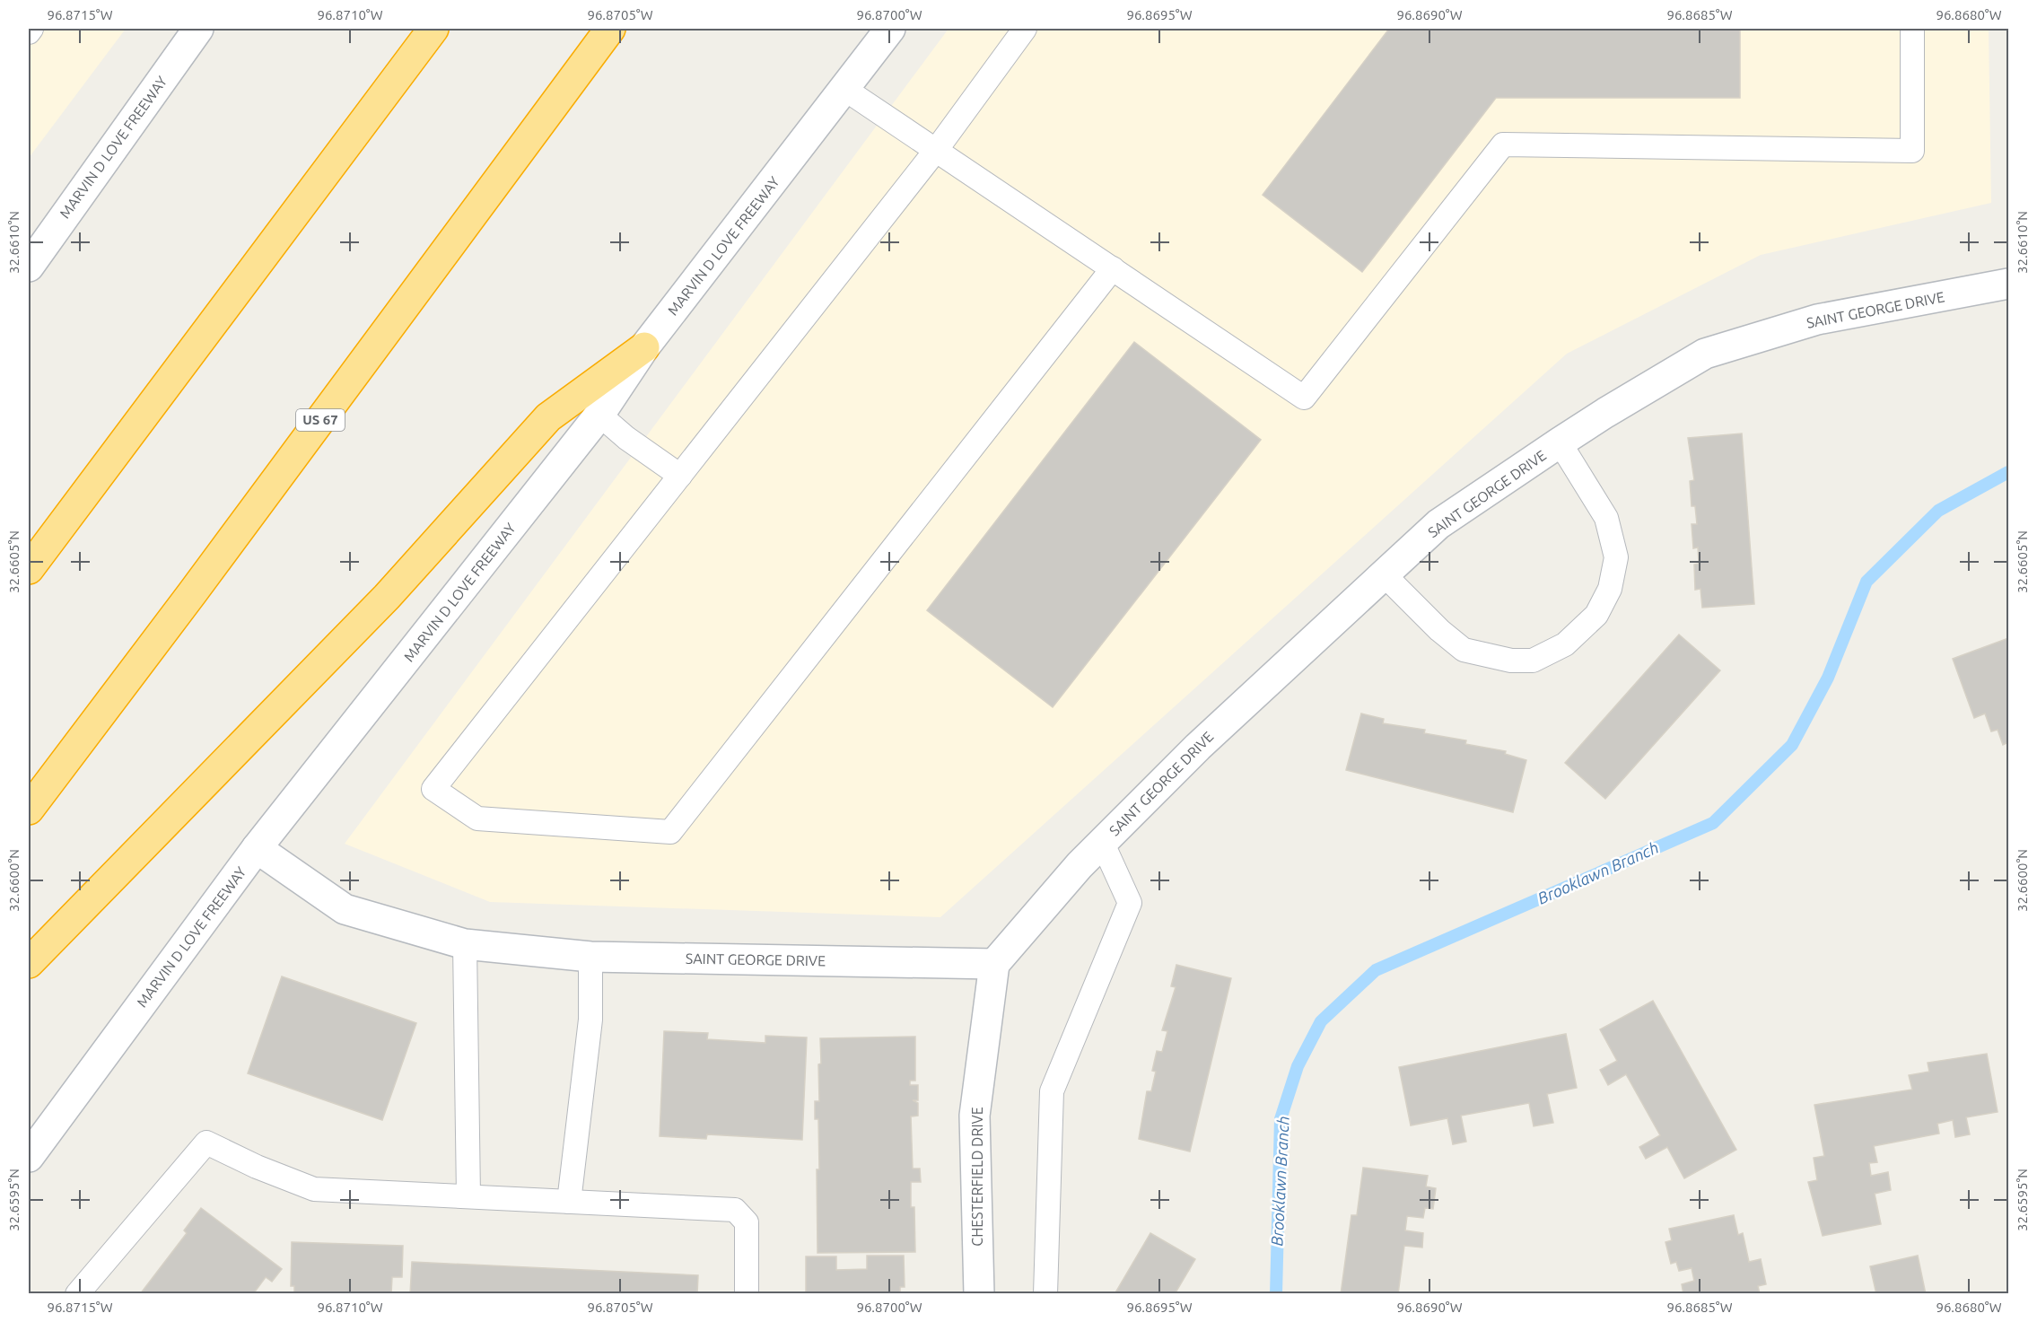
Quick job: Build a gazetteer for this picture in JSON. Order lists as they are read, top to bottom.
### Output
{
  "streets": {
    "highway": ["US 67"],
    "street": ["MARVIN D LOVE FREEWAY", "SAINT GEORGE DRIVE", "CHESTERFIELD DRIVE"]
  },
  "crossings": [
    ["MARVIN D LOVE FREEWAY", "SAINT GEORGE DRIVE"],
    ["SAINT GEORGE DRIVE", "CHESTERFIELD DRIVE"]
  ],
  "water": ["Brooklawn Branch"],
  "coordinates": [
    "96.8715°W",
    "96.8710°W",
    "96.8705°W",
    "96.8700°W",
    "96.8695°W",
    "96.8690°W",
    "96.8685°W",
    "96.8680°W",
    "32.6610°N",
    "32.6605°N",
    "32.6600°N",
    "32.6595°N"
  ]
}
